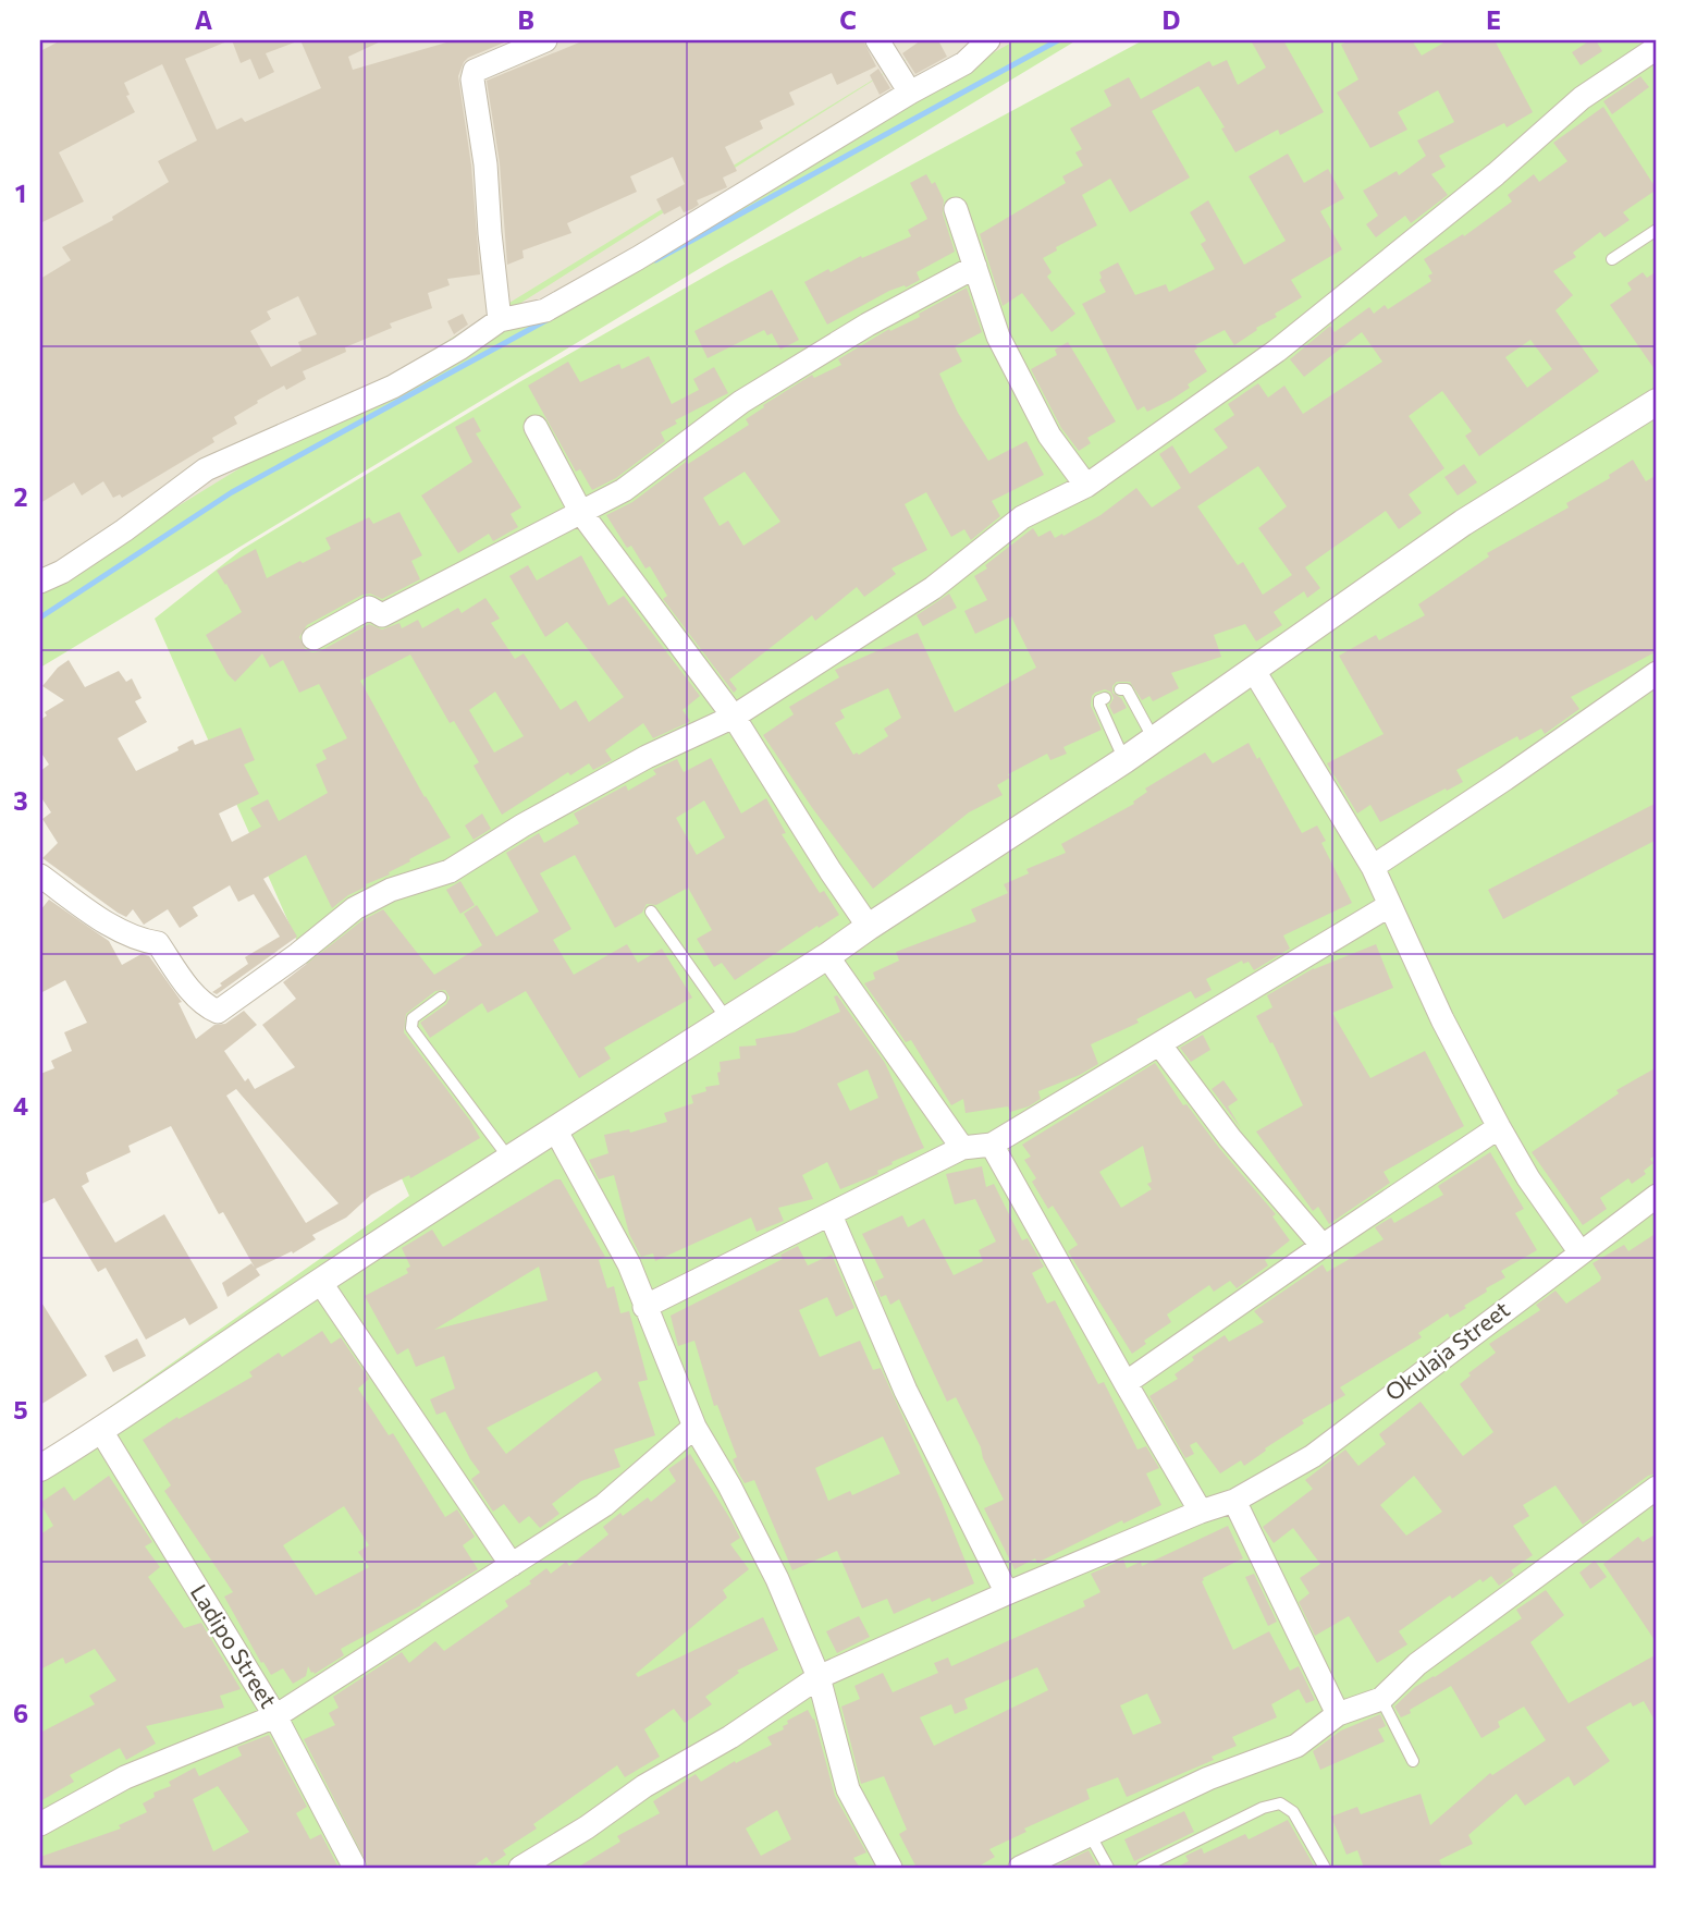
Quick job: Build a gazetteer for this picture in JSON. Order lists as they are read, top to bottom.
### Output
{
  "streets": {
    "street": ["Okulaja Street", "Ladipo Street"]
  },
  "grid": {
    "columns": [
      "A",
      "B",
      "C",
      "D",
      "E"
    ],
    "rows": [
      "1",
      "2",
      "3",
      "4",
      "5",
      "6"
    ]
  }
}
